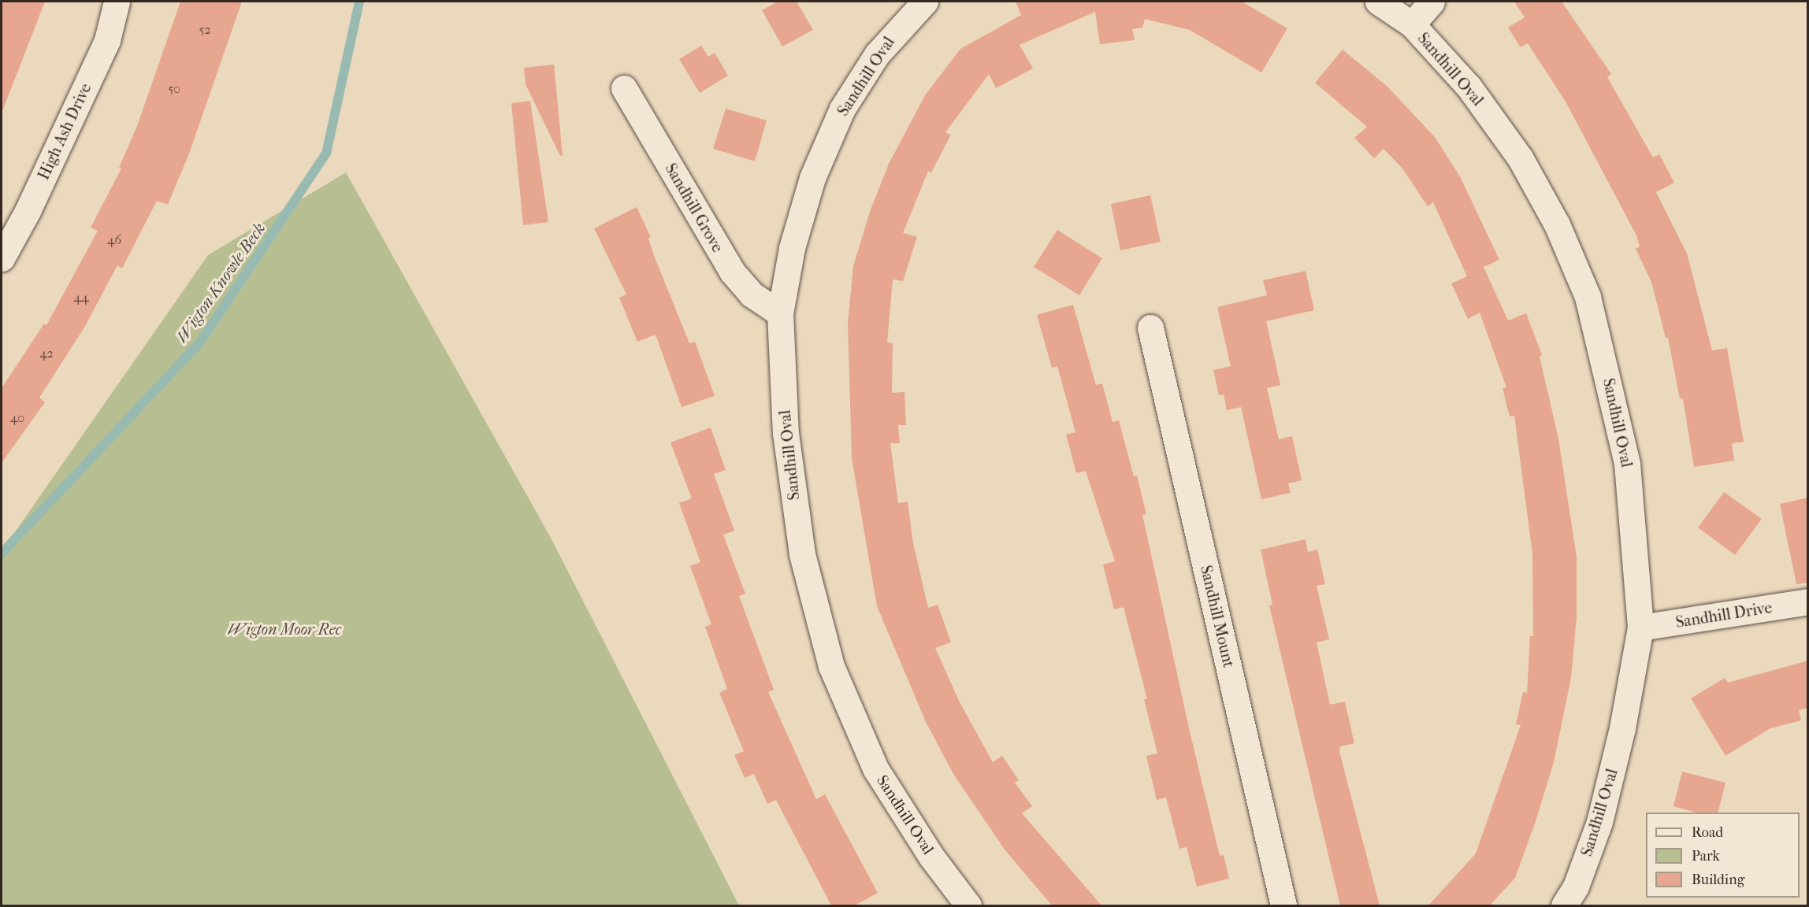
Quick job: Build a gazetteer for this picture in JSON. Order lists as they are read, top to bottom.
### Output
{
  "streets": {
    "street": [
      "Sandhill Oval",
      "High Ash Drive",
      "Sandhill Grove",
      "Sandhill Drive",
      "Sandhill Mount"
    ]
  },
  "crossings": [
    ["Sandhill Oval", "Sandhill Grove"],
    ["Sandhill Oval", "Sandhill Drive"]
  ],
  "water": ["Wigton Knowle Beck"],
  "parks": ["Wigton Moor Rec"],
  "house_numbers": [
    "52",
    "50",
    "46",
    "44",
    "42",
    "40"
  ],
  "legend": ["Road", "Park", "Building"]
}
